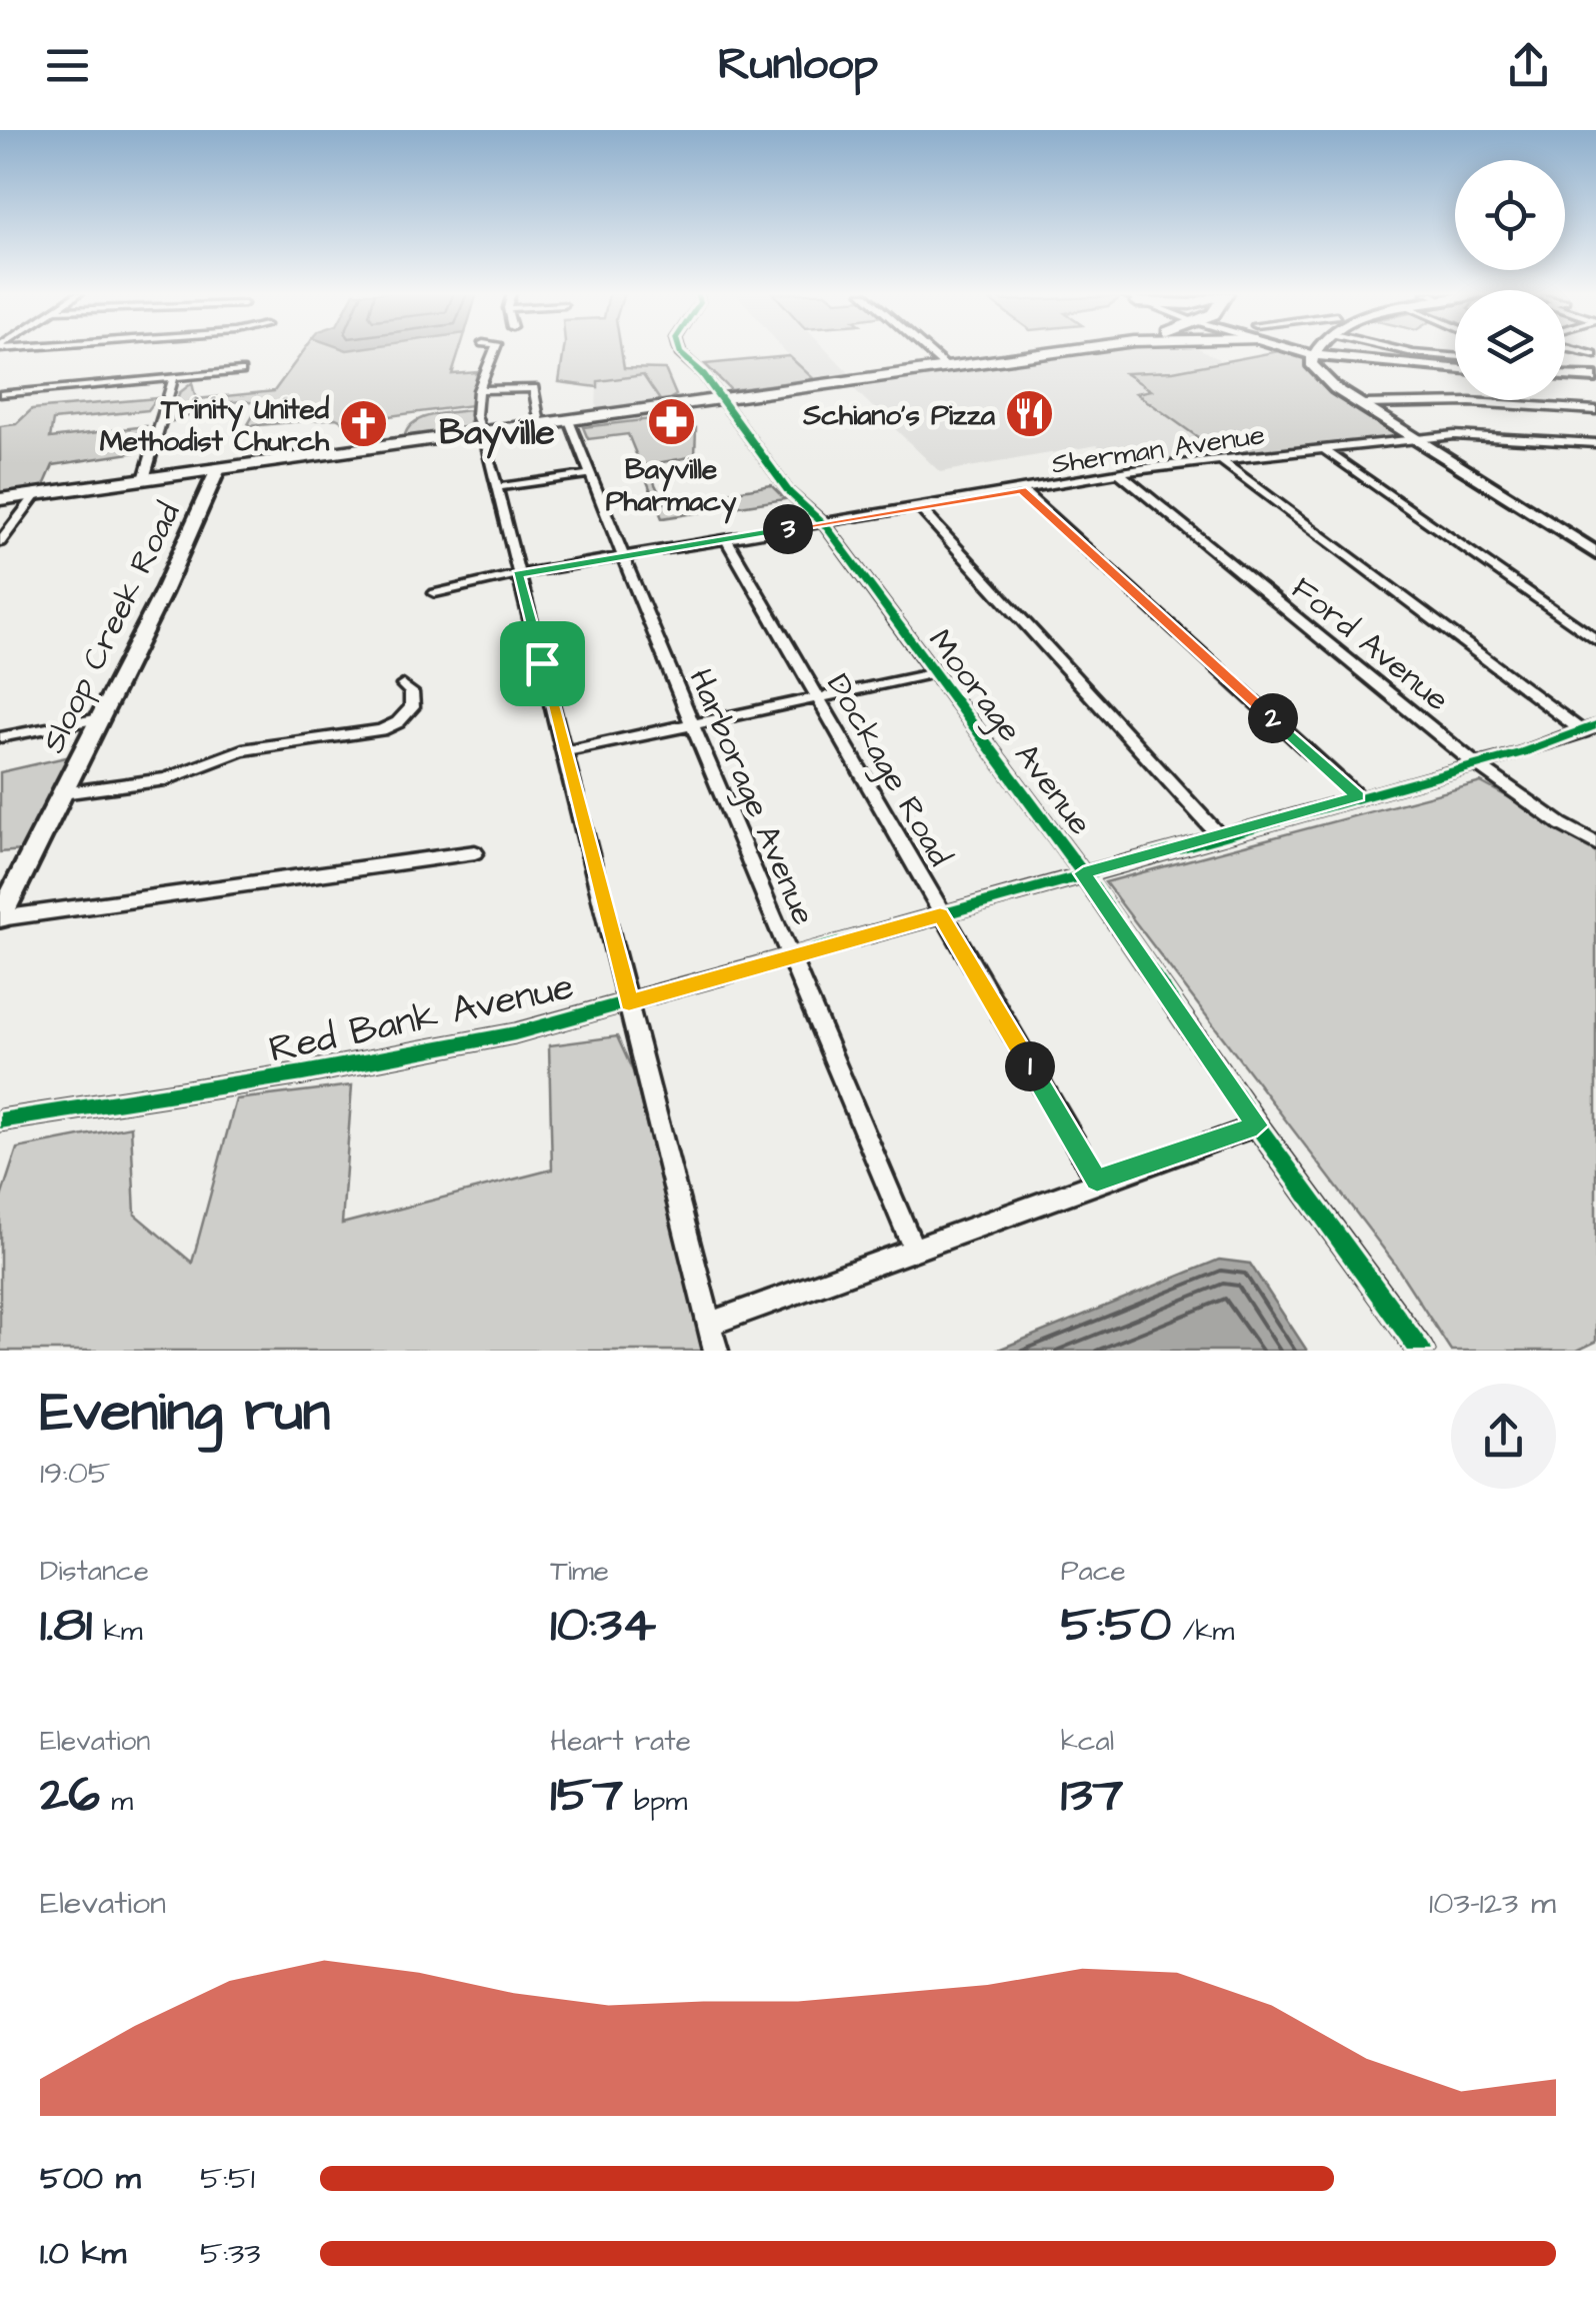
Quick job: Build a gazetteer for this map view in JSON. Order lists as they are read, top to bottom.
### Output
{
  "streets": {
    "street": [
      "Sherman Avenue",
      "Sloop Creek Road",
      "Ford Avenue",
      "Moorage Avenue",
      "Dockage Road",
      "Harborage Avenue",
      "Red Bank Avenue"
    ]
  },
  "crossings": [
    ["Sherman Avenue", "Ford Avenue"],
    ["Sherman Avenue", "Moorage Avenue"],
    ["Sherman Avenue", "Dockage Road"],
    ["Sherman Avenue", "Harborage Avenue"],
    ["Ford Avenue", "Red Bank Avenue"],
    ["Moorage Avenue", "Red Bank Avenue"],
    ["Dockage Road", "Red Bank Avenue"],
    ["Harborage Avenue", "Red Bank Avenue"]
  ],
  "districts": ["Bayville"],
  "places": {
    "restaurant": ["Schiano's Pizza"],
    "pharmacy": ["Bayville Pharmacy"],
    "church": ["Trinity United Methodist Church"]
  },
  "page": {
    "header": "Runloop",
    "pins": ["3", "2", "1"],
    "heading": ["Evening run", "19:05"],
    "stats": [
      ["Distance", "1.81 km"],
      ["Time", "10:34"],
      ["Pace", "5:50 /km"],
      ["Elevation", "26 m"],
      ["Heart rate", "157 bpm"],
      ["kcal", "137"]
    ],
    "chart": ["Elevation", "103–123 m"],
    "list": [
      {
        "name": "500 m",
        "note": "5:51"
      },
      {
        "name": "1.0 km",
        "note": "5:33"
      }
    ]
  }
}
